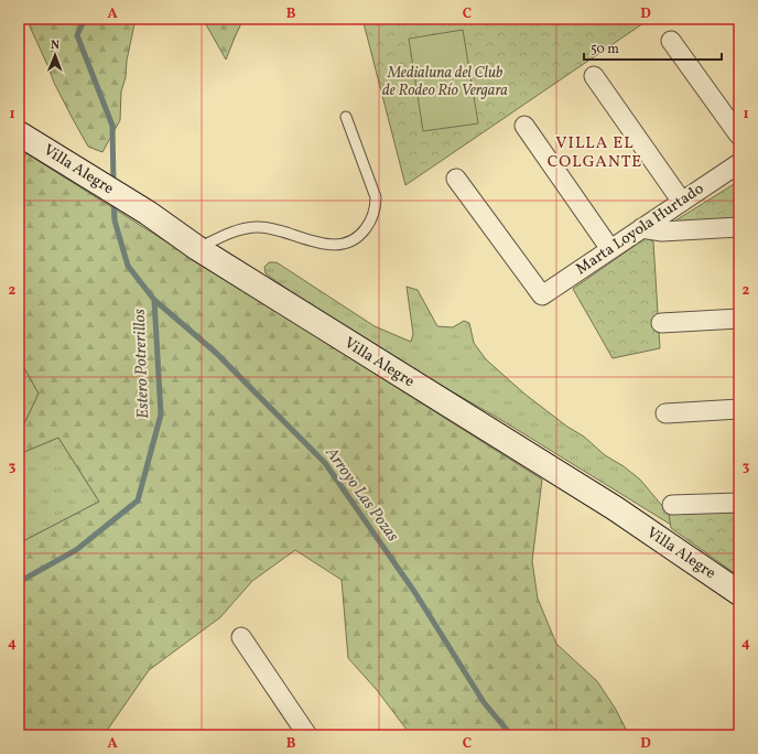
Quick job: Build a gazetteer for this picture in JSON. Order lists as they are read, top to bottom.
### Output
{
  "streets": {
    "main road": ["Villa Alegre"],
    "street": ["Marta Loyola Hurtado"]
  },
  "districts": ["VILLA EL COLGANTE"],
  "water": ["Estero Potrerillos", "Arroyo Las Pozas"],
  "parks": ["Medialuna del Club de Rodeo Río Vergara"],
  "scale_bar": "50 m",
  "north": "top",
  "grid": {
    "columns": [
      "A",
      "B",
      "C",
      "D"
    ],
    "rows": [
      "1",
      "2",
      "3",
      "4"
    ]
  }
}
